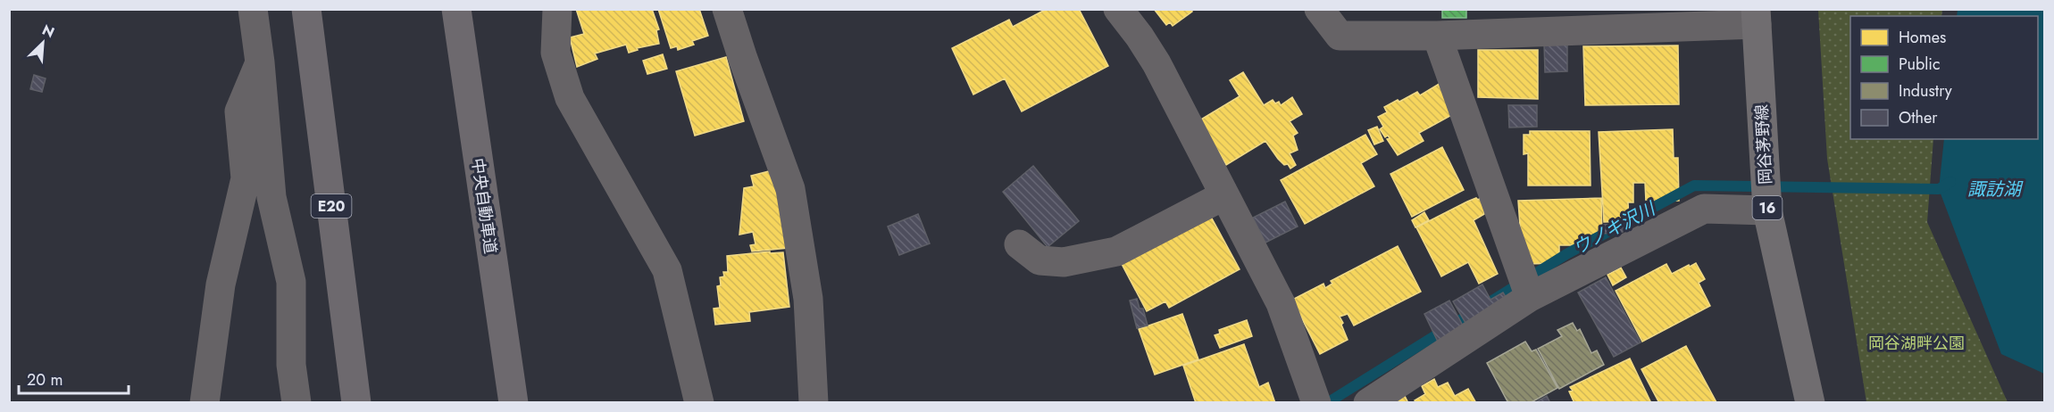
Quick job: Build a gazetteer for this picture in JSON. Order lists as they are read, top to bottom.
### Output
{
  "streets": {
    "highway": ["E20", "中央自動車道"],
    "main road": ["岡谷茅野線", "16"]
  },
  "water": ["諏訪湖", "ウノキ沢川"],
  "parks": ["岡谷湖畔公園"],
  "legend": [
    "Homes",
    "Public",
    "Industry",
    "Other"
  ],
  "scale_bar": "20 m",
  "north": "top right"
}
